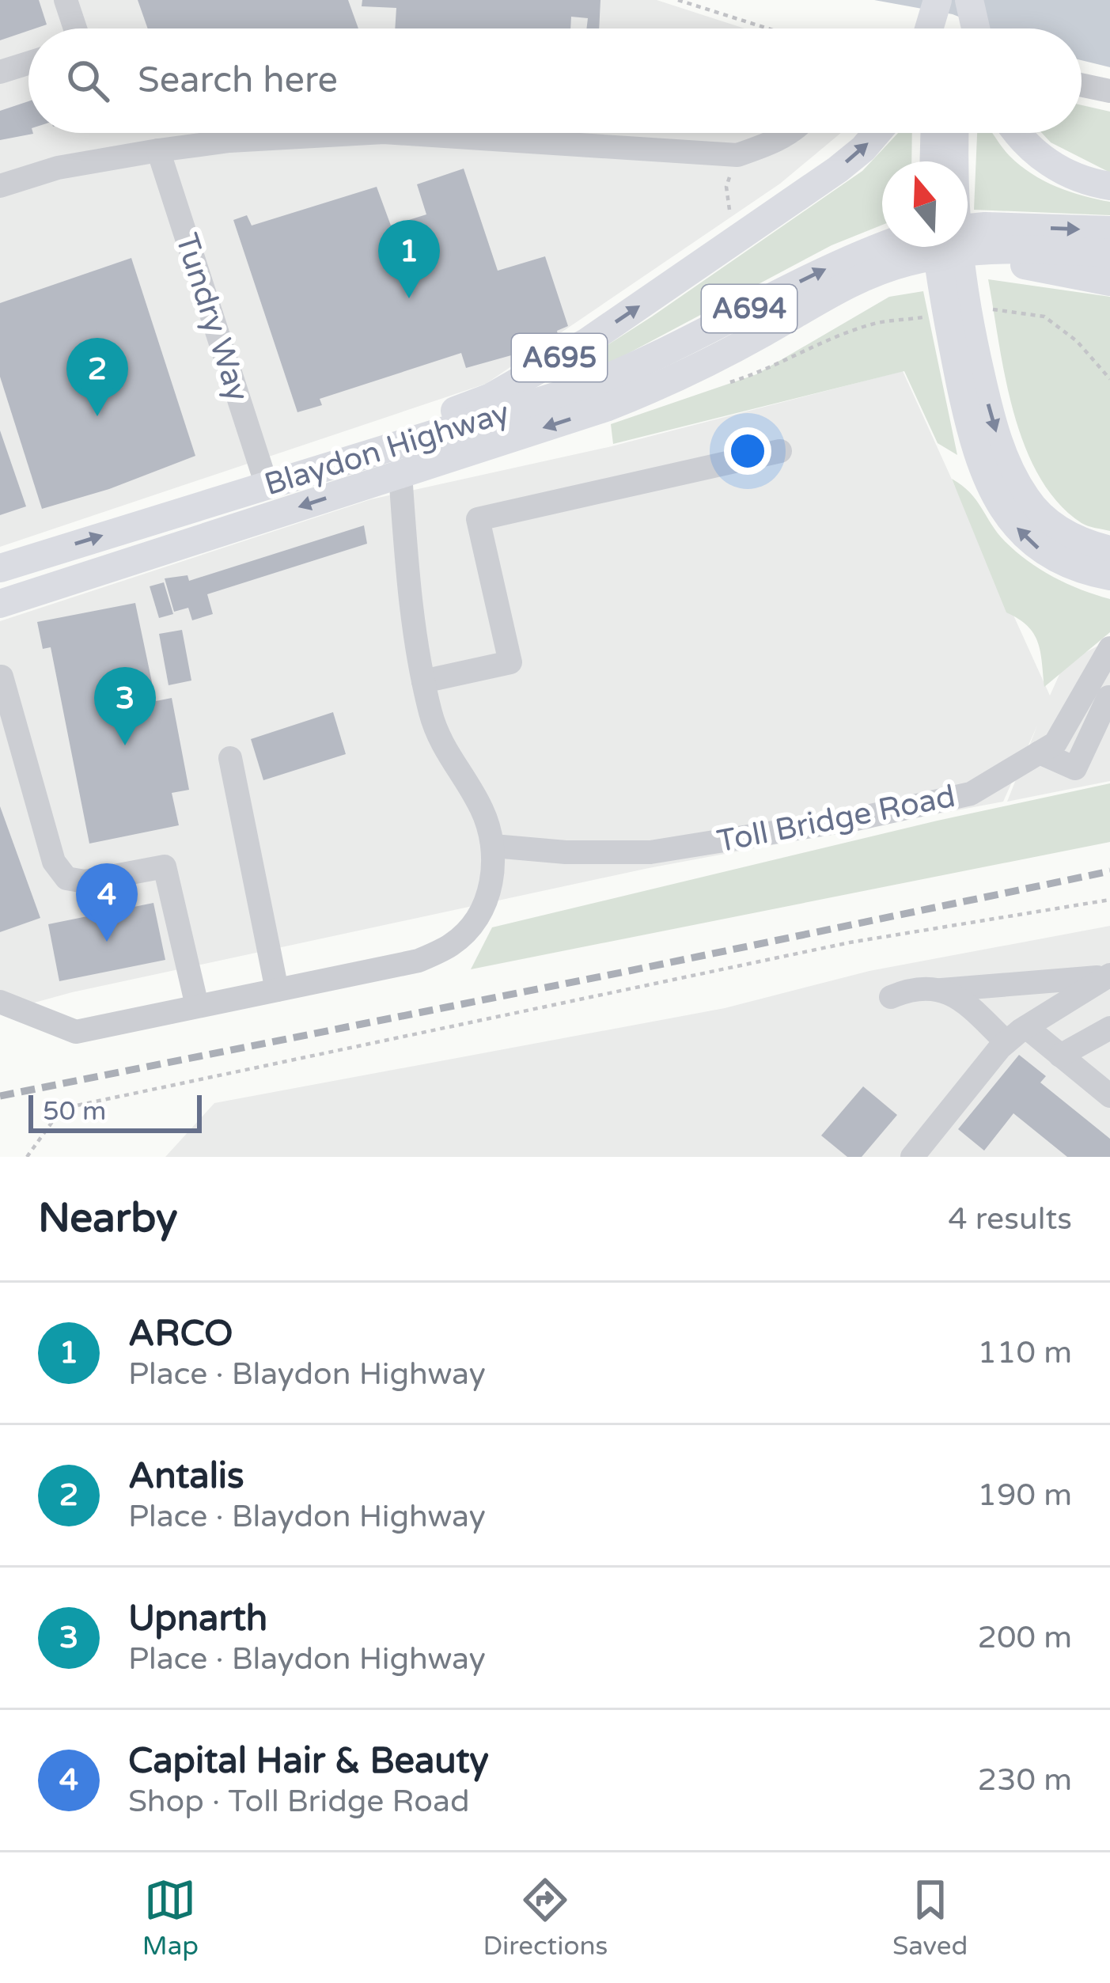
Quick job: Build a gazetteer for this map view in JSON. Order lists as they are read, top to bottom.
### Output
{
  "streets": {
    "main road": ["A694", "A695", "Blaydon Highway"],
    "street": ["Tundry Way", "Toll Bridge Road"]
  },
  "crossings": [
    ["Tundry Way", "Blaydon Highway"],
    ["A695", "Blaydon Highway"]
  ],
  "scale_bar": "50 m",
  "north": "top",
  "page": {
    "search": "Search here",
    "pins": [
      "1",
      "2",
      "3",
      "4"
    ],
    "scale": "50 m",
    "heading": ["Nearby", "4 results"],
    "list": [
      {
        "mark": "1",
        "name": "ARCO",
        "note": "Place · Blaydon Highway",
        "value": "110 m"
      },
      {
        "mark": "2",
        "name": "Antalis",
        "note": "Place · Blaydon Highway",
        "value": "190 m"
      },
      {
        "mark": "3",
        "name": "Upnarth",
        "note": "Place · Blaydon Highway",
        "value": "200 m"
      },
      {
        "mark": "4",
        "name": "Capital Hair & Beauty",
        "note": "Shop · Toll Bridge Road",
        "value": "230 m"
      }
    ],
    "nav": ["Map", "Directions", "Saved"]
  }
}
